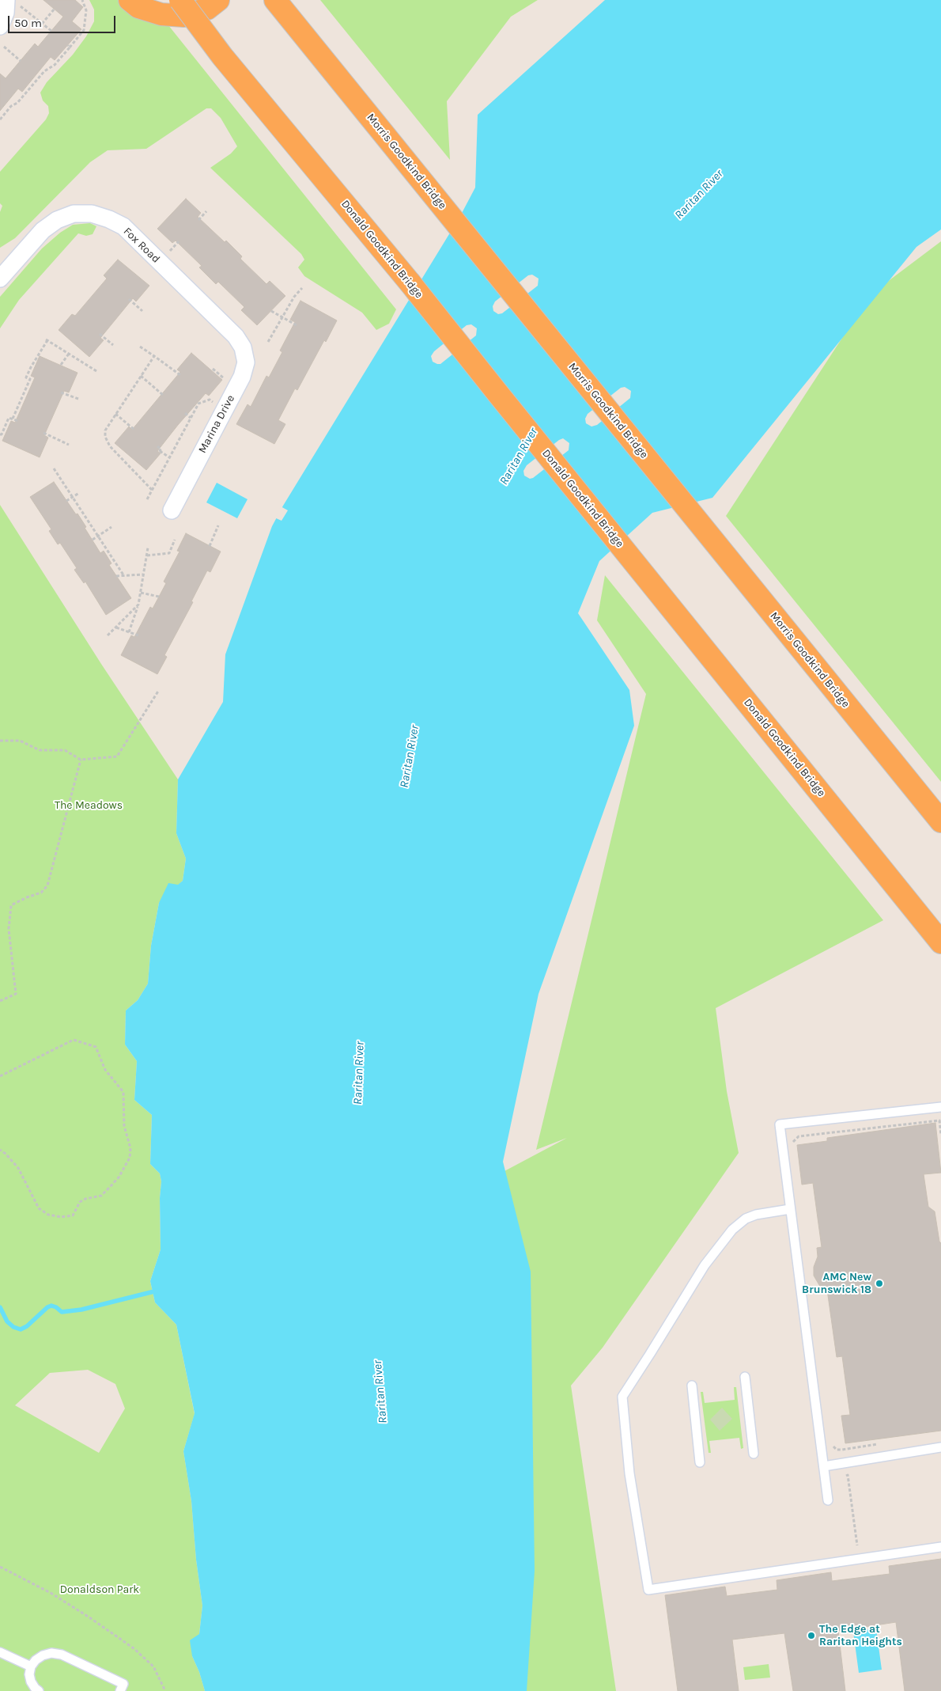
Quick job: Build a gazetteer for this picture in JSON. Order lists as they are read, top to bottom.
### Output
{
  "streets": {
    "highway": ["Morris Goodkind Bridge", "Donald Goodkind Bridge"],
    "street": ["Fox Road", "Marina Drive"]
  },
  "crossings": [
    ["Fox Road", "Marina Drive"]
  ],
  "water": ["Raritan River"],
  "parks": ["The Meadows", "Donaldson Park"],
  "places": ["AMC New Brunswick 18", "The Edge at Raritan Heights"],
  "scale_bar": "50 m"
}
